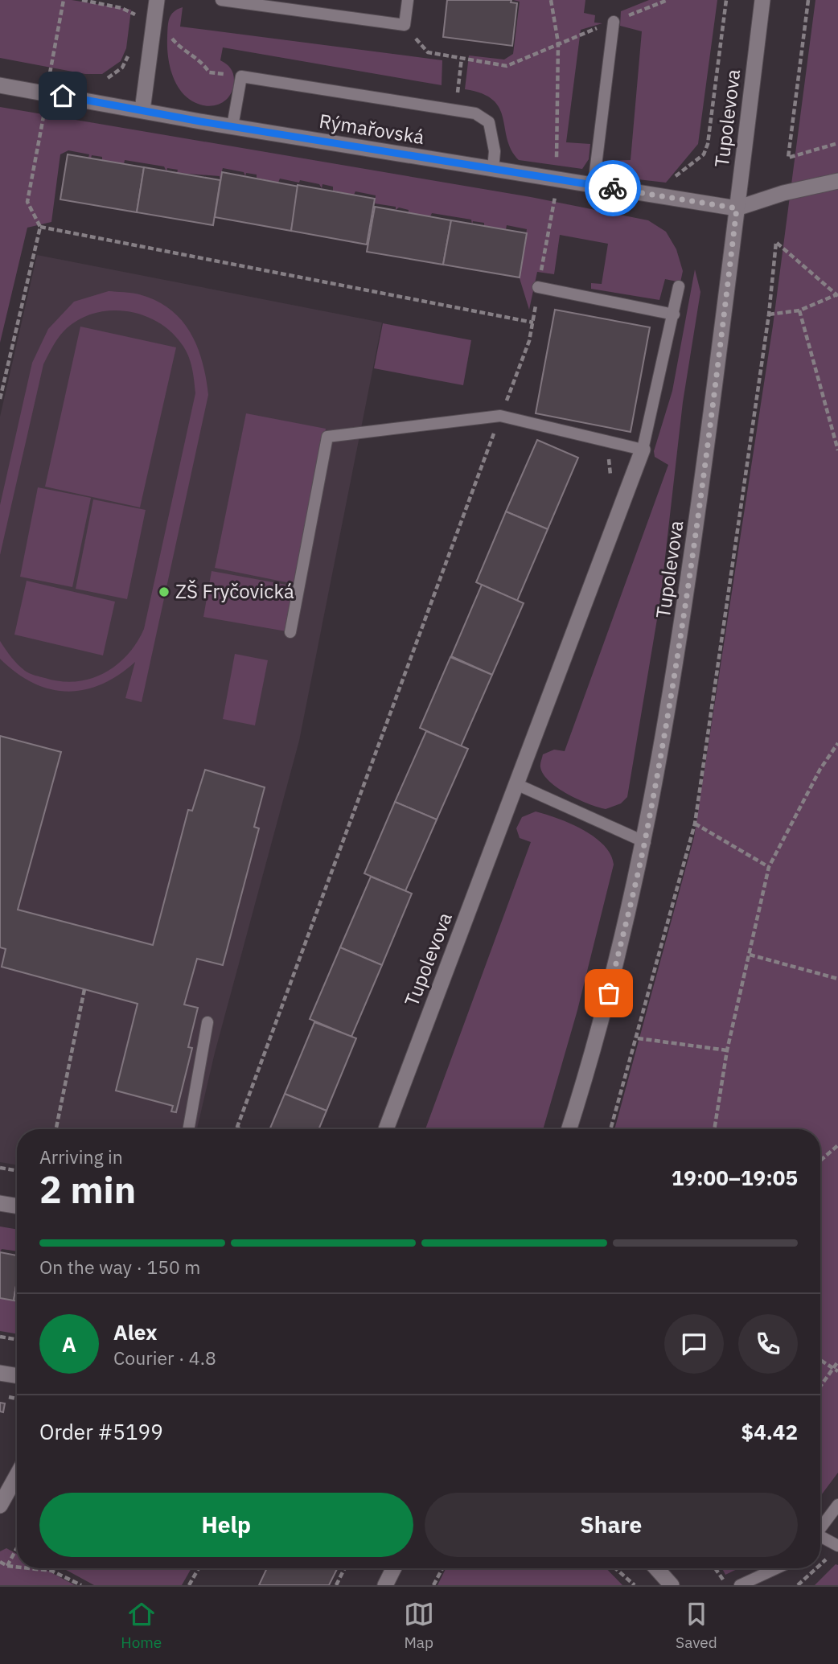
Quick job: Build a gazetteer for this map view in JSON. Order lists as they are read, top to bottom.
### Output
{
  "streets": {
    "street": ["Tupolevova", "Rýmařovská"]
  },
  "crossings": [
    ["Tupolevova", "Rýmařovská"]
  ],
  "places": ["ZŠ Fryčovická"],
  "page": {
    "heading": ["2 min", "Arriving in", "19:00–19:05"],
    "panel": [
      "Alex",
      "Courier · 4.8",
      "Order #5199",
      "$4.42"
    ],
    "bar": "On the way · 150 m",
    "round": "A",
    "buttons": ["Help", "Share"],
    "tabs": ["Home", "Map", "Saved"]
  }
}
